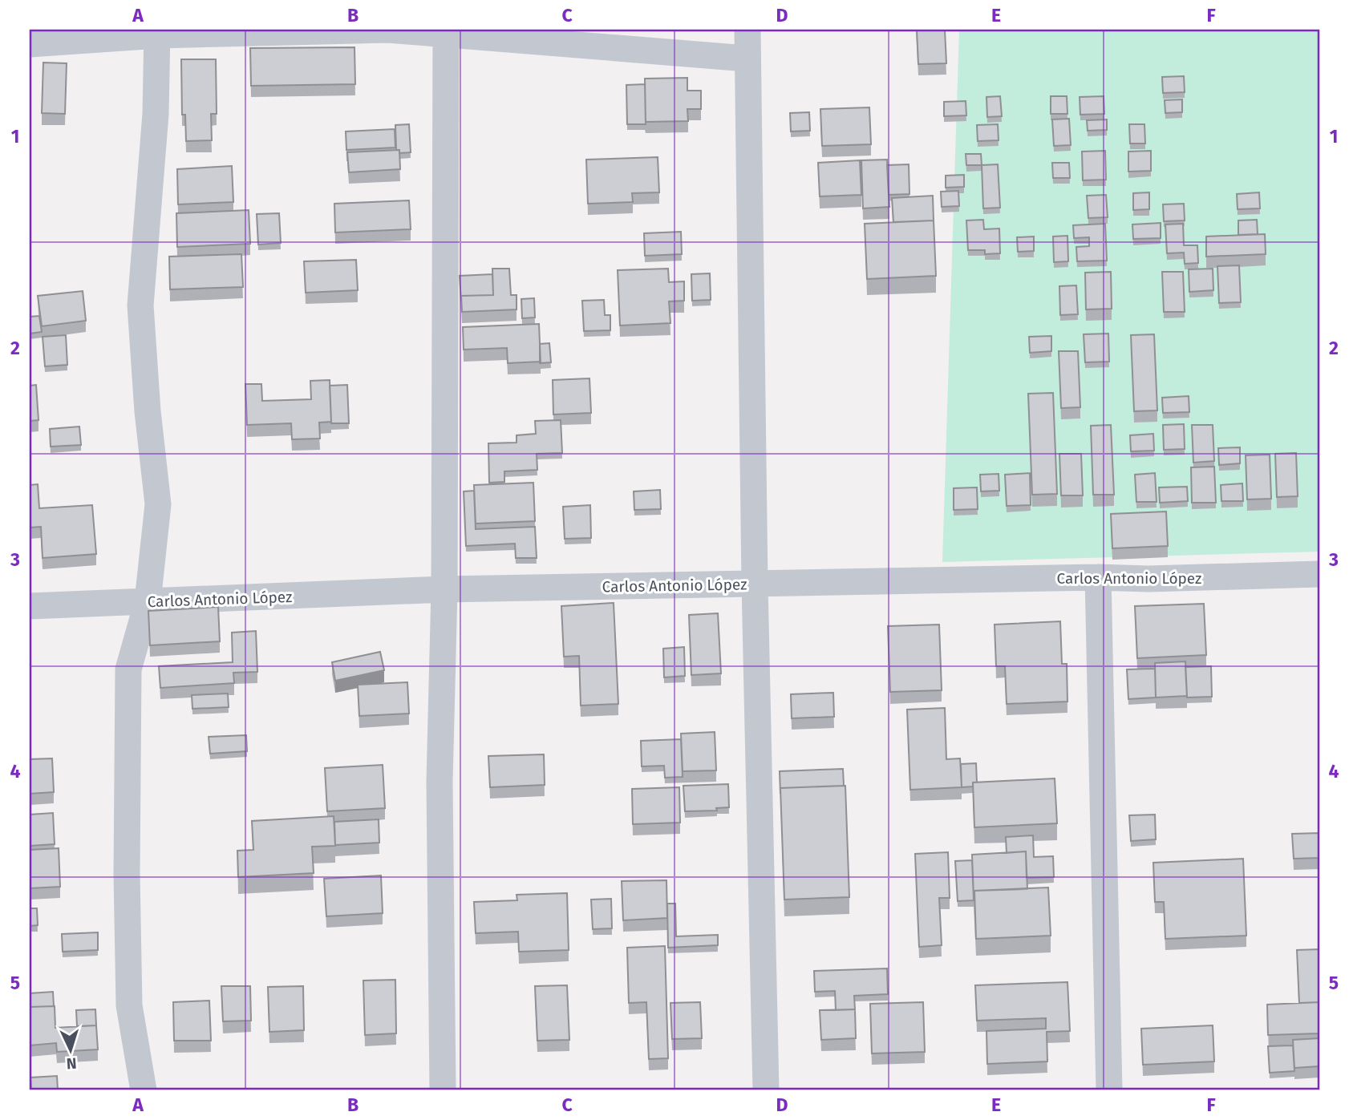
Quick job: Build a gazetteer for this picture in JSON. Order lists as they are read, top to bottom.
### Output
{
  "streets": {
    "street": ["Carlos Antonio López"]
  },
  "north": "bottom",
  "grid": {
    "columns": [
      "A",
      "B",
      "C",
      "D",
      "E",
      "F"
    ],
    "rows": [
      "1",
      "2",
      "3",
      "4",
      "5"
    ]
  }
}
